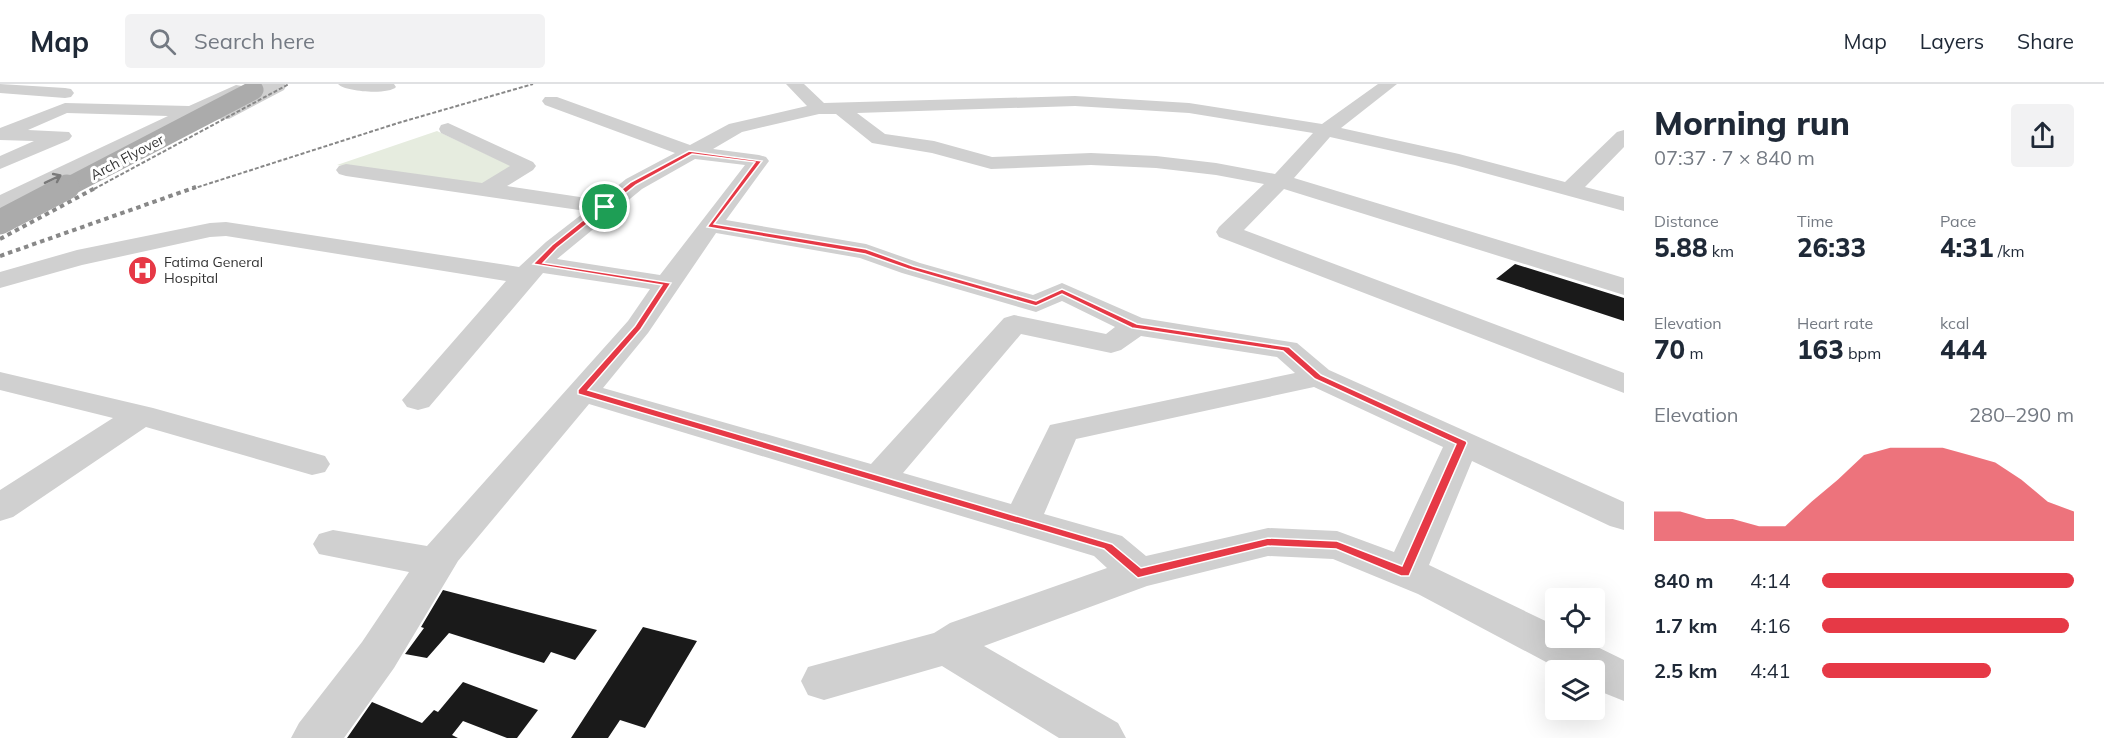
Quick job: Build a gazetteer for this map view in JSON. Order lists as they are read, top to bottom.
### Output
{
  "streets": {
    "main road": ["Arch Flyover"]
  },
  "places": {
    "hospital": ["Fatima General Hospital"]
  },
  "page": {
    "header": "Map",
    "search": "Search here",
    "nav": ["Map", "Layers", "Share"],
    "heading": ["Morning run", "07:37 · 7 × 840 m"],
    "stats": [
      ["Distance", "5.88 km"],
      ["Time", "26:33"],
      ["Pace", "4:31 /km"],
      ["Elevation", "70 m"],
      ["Heart rate", "163 bpm"],
      ["kcal", "444"]
    ],
    "chart": ["Elevation", "280–290 m"],
    "list": [
      {
        "name": "840 m",
        "note": "4:14"
      },
      {
        "name": "1.7 km",
        "note": "4:16"
      },
      {
        "name": "2.5 km",
        "note": "4:41"
      }
    ]
  }
}
